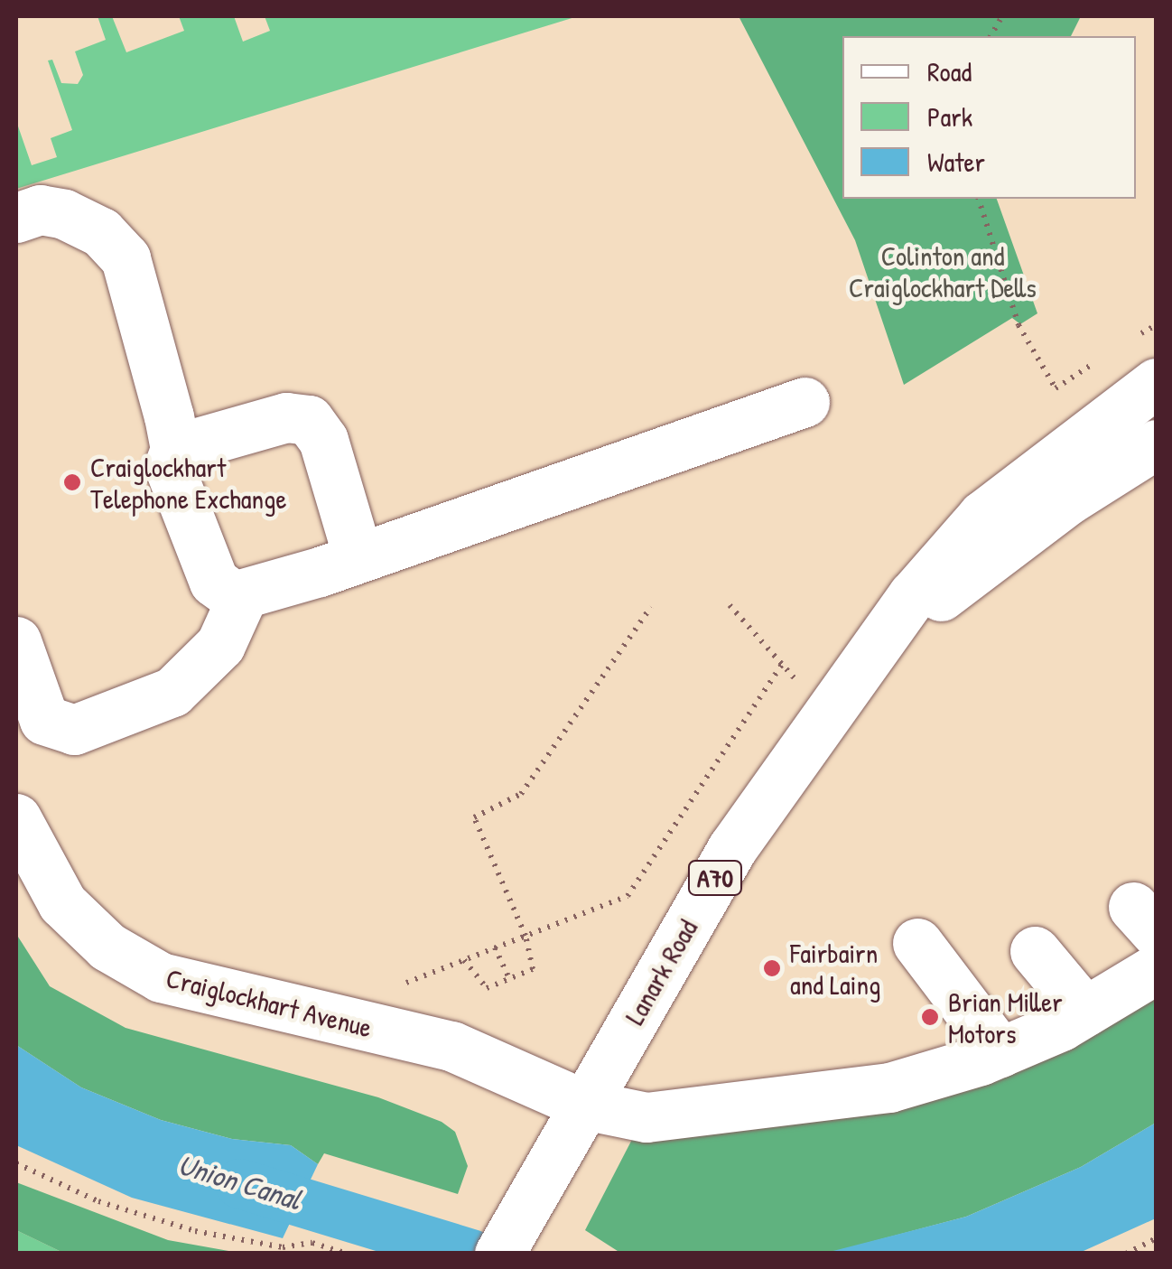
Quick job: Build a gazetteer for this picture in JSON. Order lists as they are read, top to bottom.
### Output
{
  "streets": {
    "main road": ["A70", "Lanark Road", "Craiglockhart Avenue"]
  },
  "crossings": [
    ["A70", "Lanark Road"],
    ["A70", "Craiglockhart Avenue"],
    ["Lanark Road", "Craiglockhart Avenue"]
  ],
  "water": ["Union Canal"],
  "parks": ["Colinton and Craiglockhart Dells"],
  "places": ["Craiglockhart Telephone Exchange", "Fairbairn and Laing", "Brian Miller Motors"],
  "legend": ["Road", "Park", "Water"]
}
